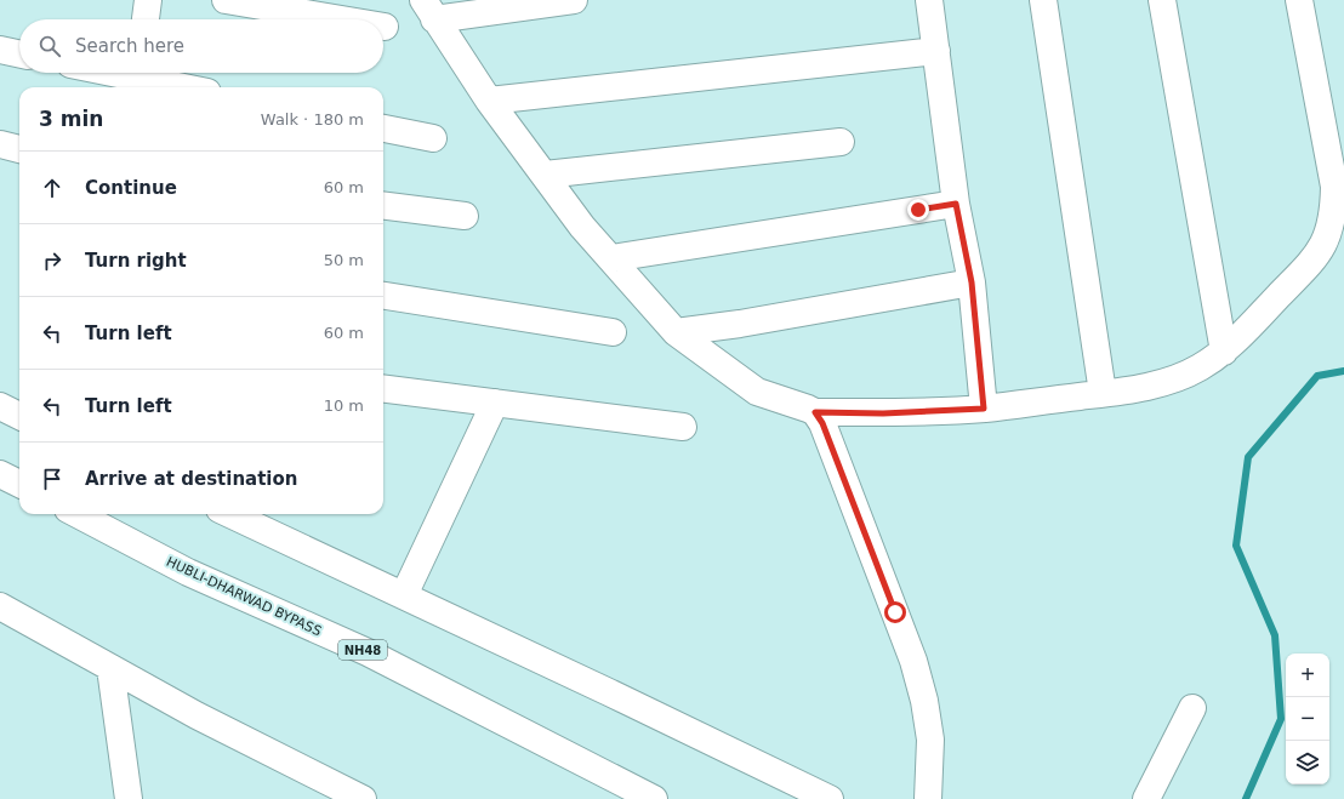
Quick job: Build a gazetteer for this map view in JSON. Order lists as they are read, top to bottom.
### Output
{
  "streets": {
    "main road": ["HUBLI-DHARWAD BYPASS", "NH48"]
  },
  "page": {
    "search": "Search here",
    "heading": ["3 min", "Walk · 180 m"],
    "list": [
      ["Continue", "60 m"],
      ["Turn right", "50 m"],
      ["Turn left", "60 m"],
      ["Turn left", "10 m"],
      "Arrive at destination"
    ],
    "map_buttons": ["+", "−"]
  }
}
